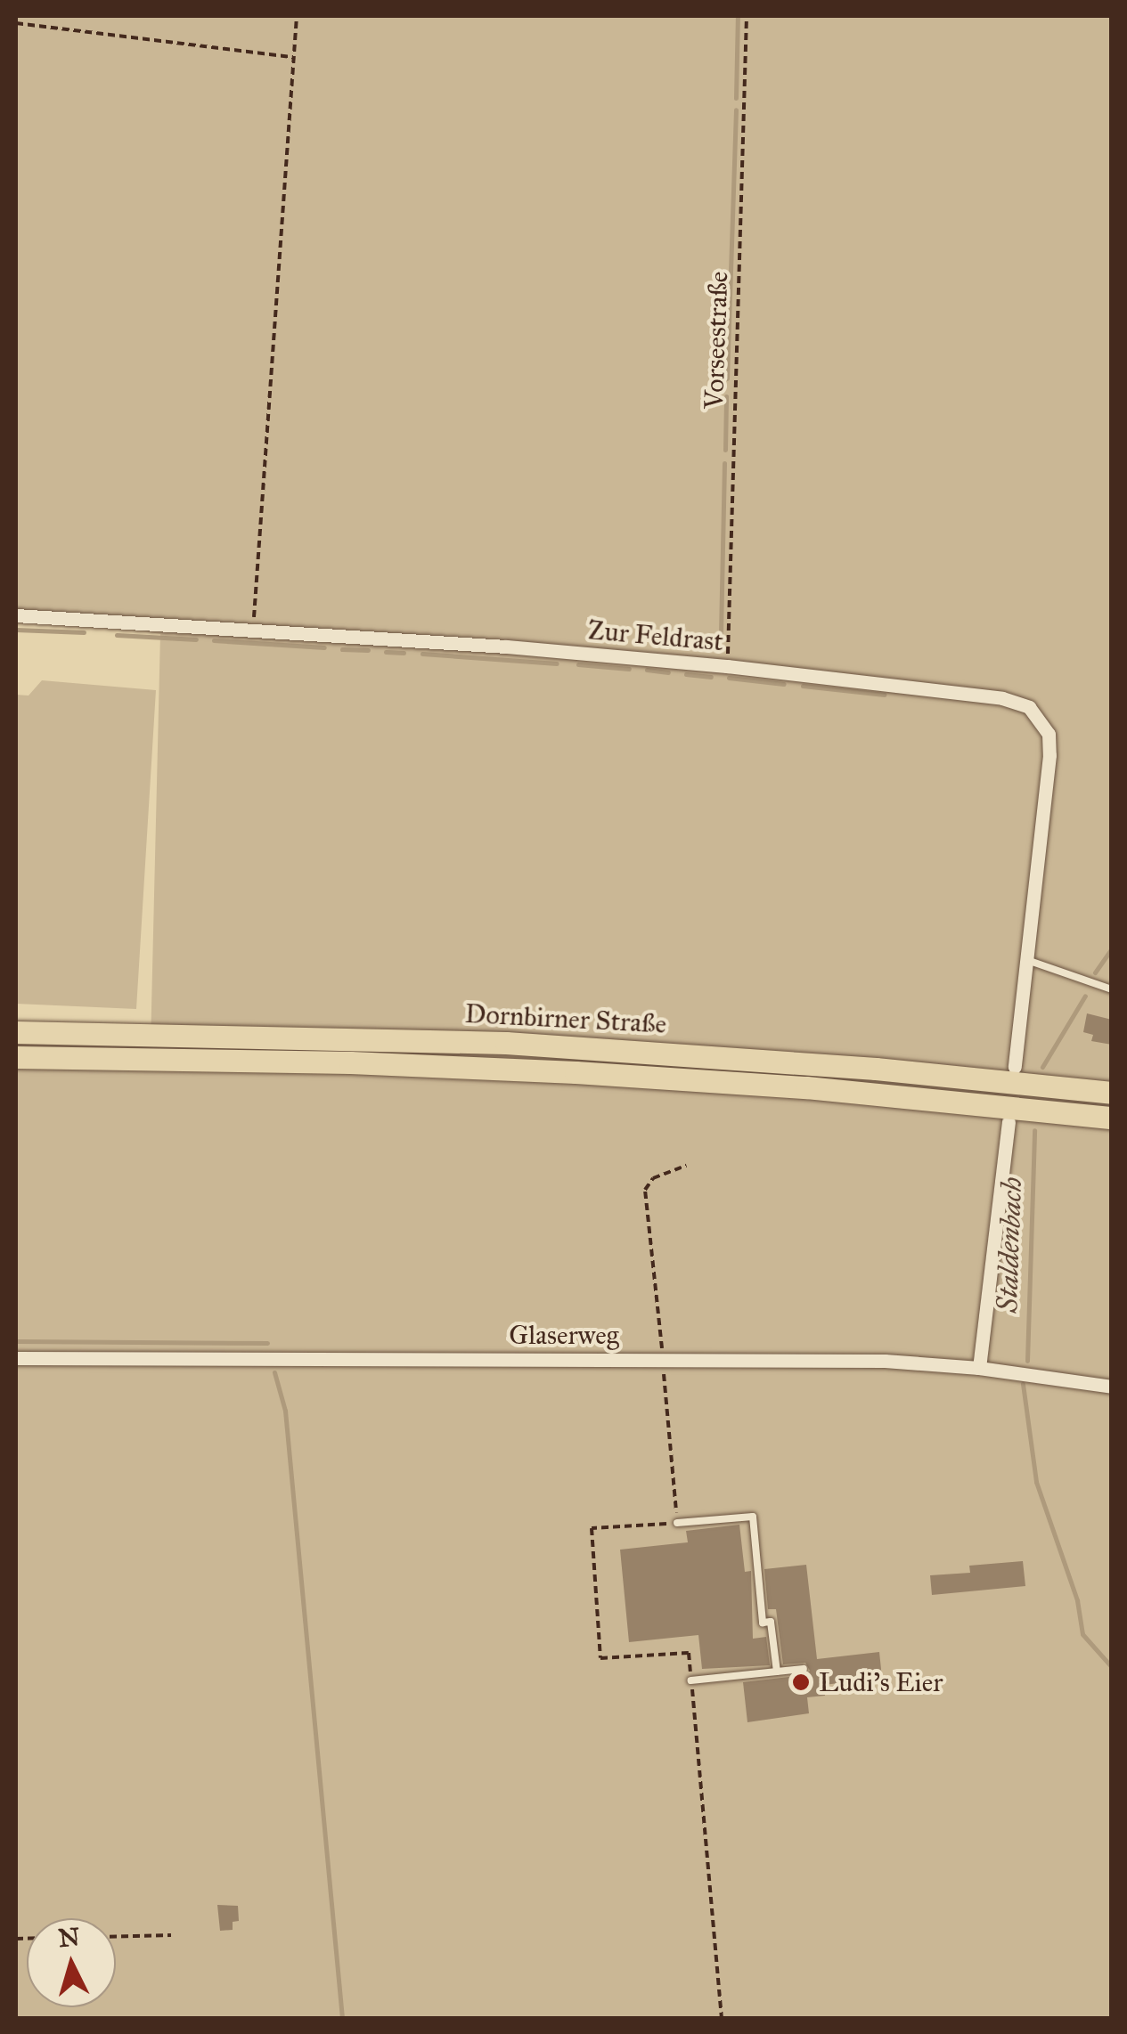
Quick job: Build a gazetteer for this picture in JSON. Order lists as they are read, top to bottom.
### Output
{
  "streets": {
    "main road": ["Dornbirner Straße"],
    "street": ["Zur Feldrast", "Glaserweg"],
    "path": ["Vorseestraße"]
  },
  "crossings": [
    ["Vorseestraße", "Zur Feldrast"]
  ],
  "water": ["Staldenbach"],
  "places": ["Ludi's Eier"],
  "north": "top"
}
